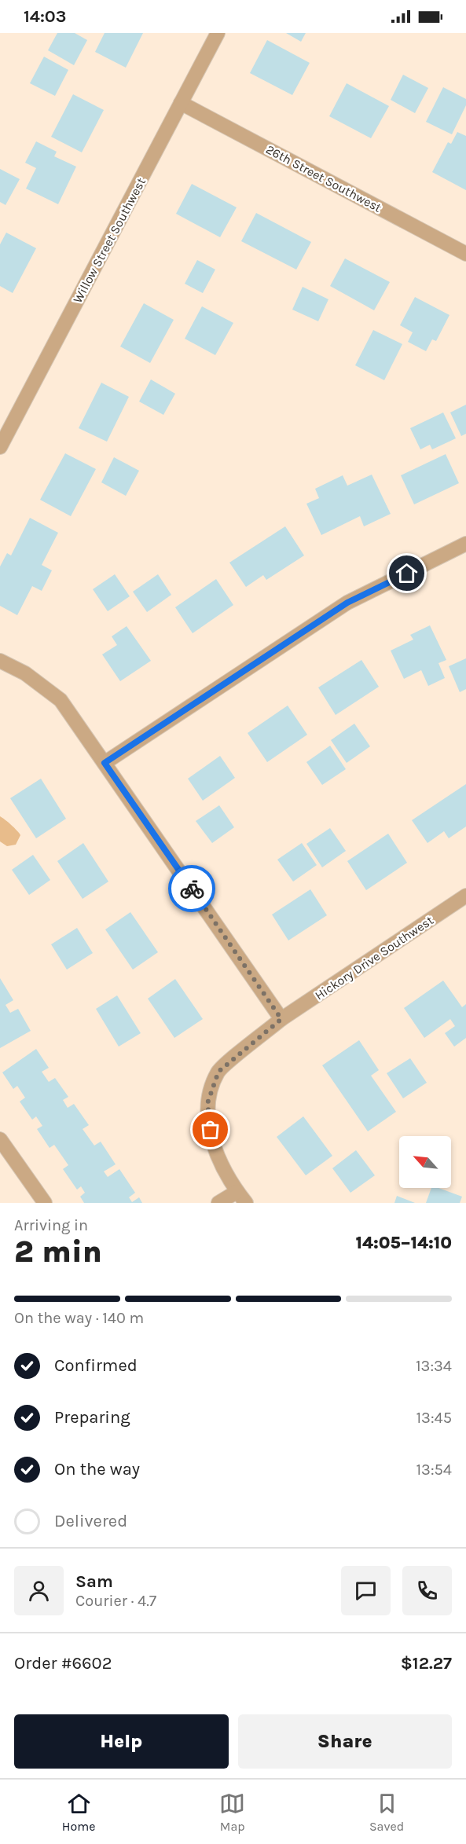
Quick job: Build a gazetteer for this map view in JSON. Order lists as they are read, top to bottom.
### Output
{
  "streets": {
    "street": ["26th Street Southwest", "Willow Street Southwest", "Hickory Drive Southwest"]
  },
  "crossings": [
    ["26th Street Southwest", "Willow Street Southwest"]
  ],
  "north": "top left",
  "page": {
    "status": "14:03",
    "heading": ["2 min", "Arriving in", "14:05–14:10"],
    "panel": [
      "Sam",
      "Courier · 4.7",
      "Order #6602",
      "$12.27"
    ],
    "bar": "On the way · 140 m",
    "list": [
      ["Confirmed", "13:34"],
      ["Preparing", "13:45"],
      ["On the way", "13:54"],
      "Delivered"
    ],
    "buttons": ["Help", "Share"],
    "tabs": ["Home", "Map", "Saved"]
  }
}
